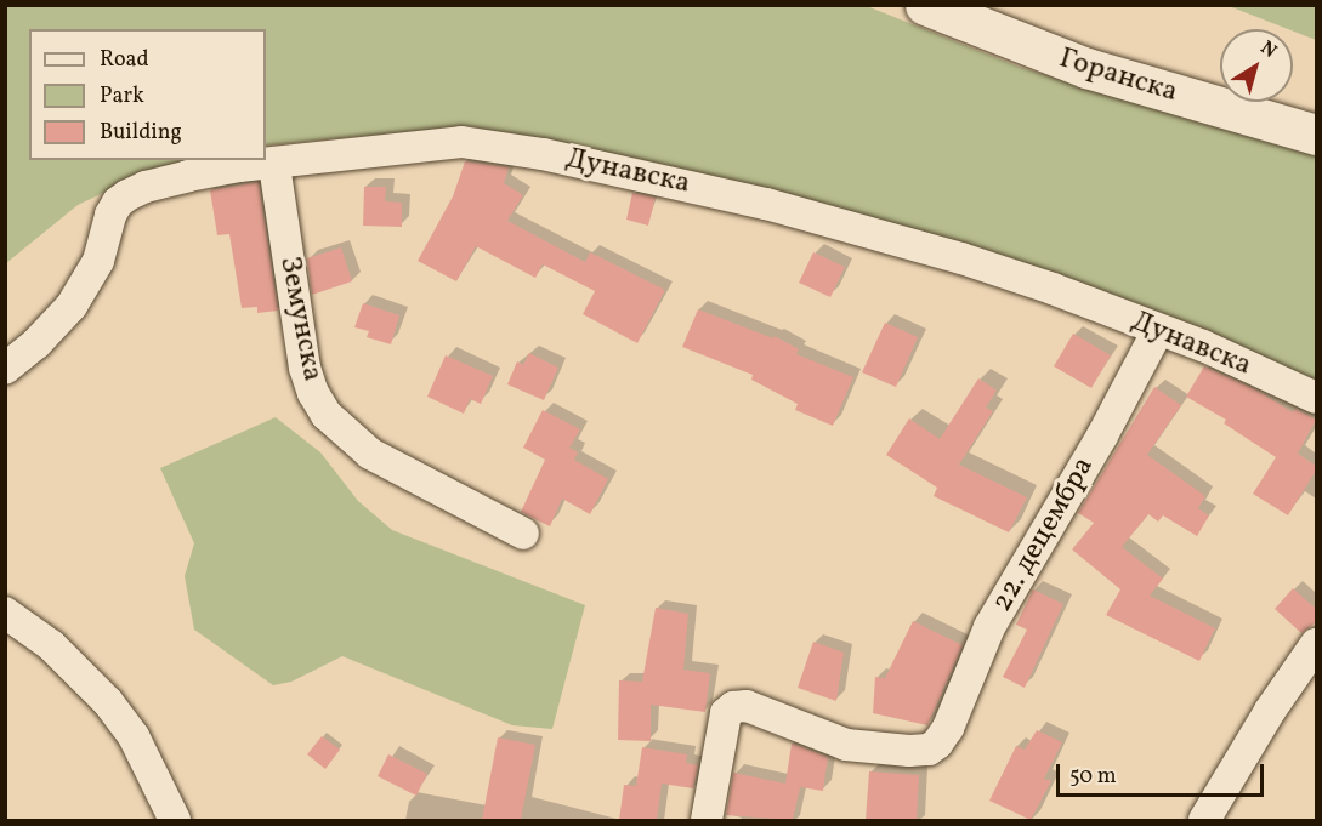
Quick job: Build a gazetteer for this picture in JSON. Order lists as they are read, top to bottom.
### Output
{
  "streets": {
    "main road": ["Горанска"],
    "street": ["Дунавска", "Земунска", "22. децембра"]
  },
  "crossings": [
    ["Дунавска", "Земунска"],
    ["Дунавска", "22. децембра"]
  ],
  "legend": ["Road", "Park", "Building"],
  "scale_bar": "50 m",
  "north": "top right"
}
